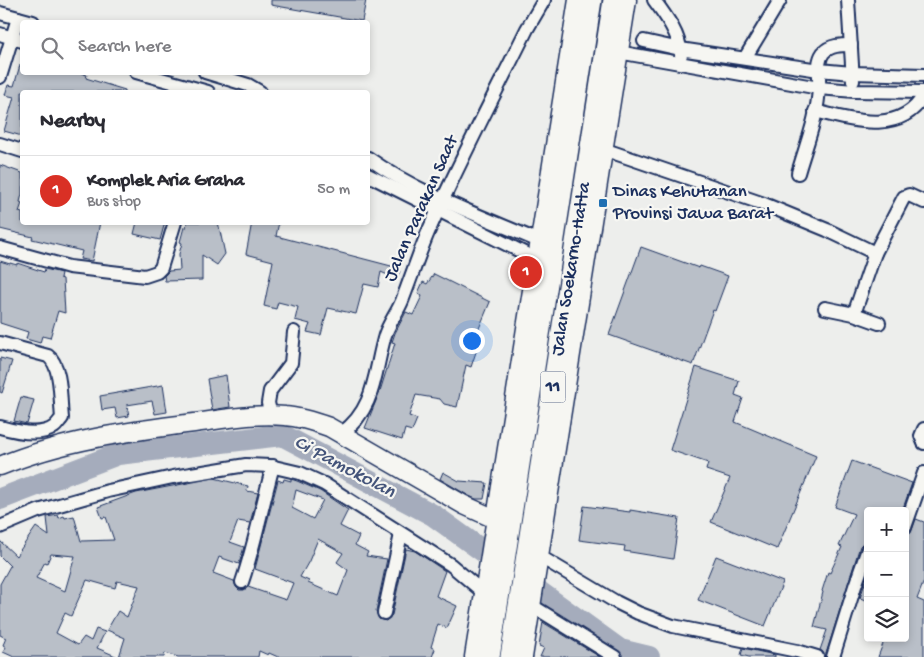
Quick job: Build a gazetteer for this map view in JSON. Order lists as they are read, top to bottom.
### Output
{
  "streets": {
    "highway": ["Jalan Soekarno-Hatta", "11"],
    "street": ["Jalan Parakan Saat"]
  },
  "water": ["Ci Pamokolan"],
  "places": {
    "transit": ["Dinas Kehutanan Provinsi Jawa Barat"]
  },
  "page": {
    "search": "Search here",
    "heading": "Nearby",
    "list": [
      {
        "mark": "1",
        "name": "Komplek Aria Graha",
        "note": "Bus stop",
        "value": "50 m"
      }
    ],
    "pins": "1",
    "map_buttons": ["+", "−"]
  }
}
